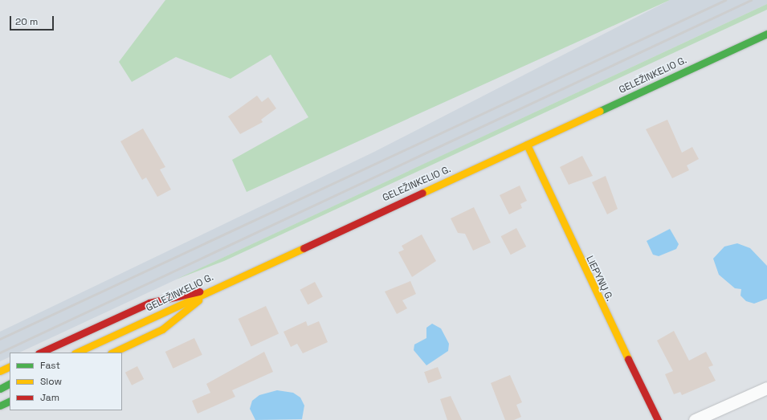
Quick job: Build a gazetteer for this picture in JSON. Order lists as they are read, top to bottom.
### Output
{
  "streets": {
    "main road": ["GELEŽINKELIO G.", "LIEPYNŲ G."]
  },
  "crossings": [
    ["GELEŽINKELIO G.", "LIEPYNŲ G."]
  ],
  "legend": ["Fast", "Slow", "Jam"],
  "scale_bar": "20 m"
}
